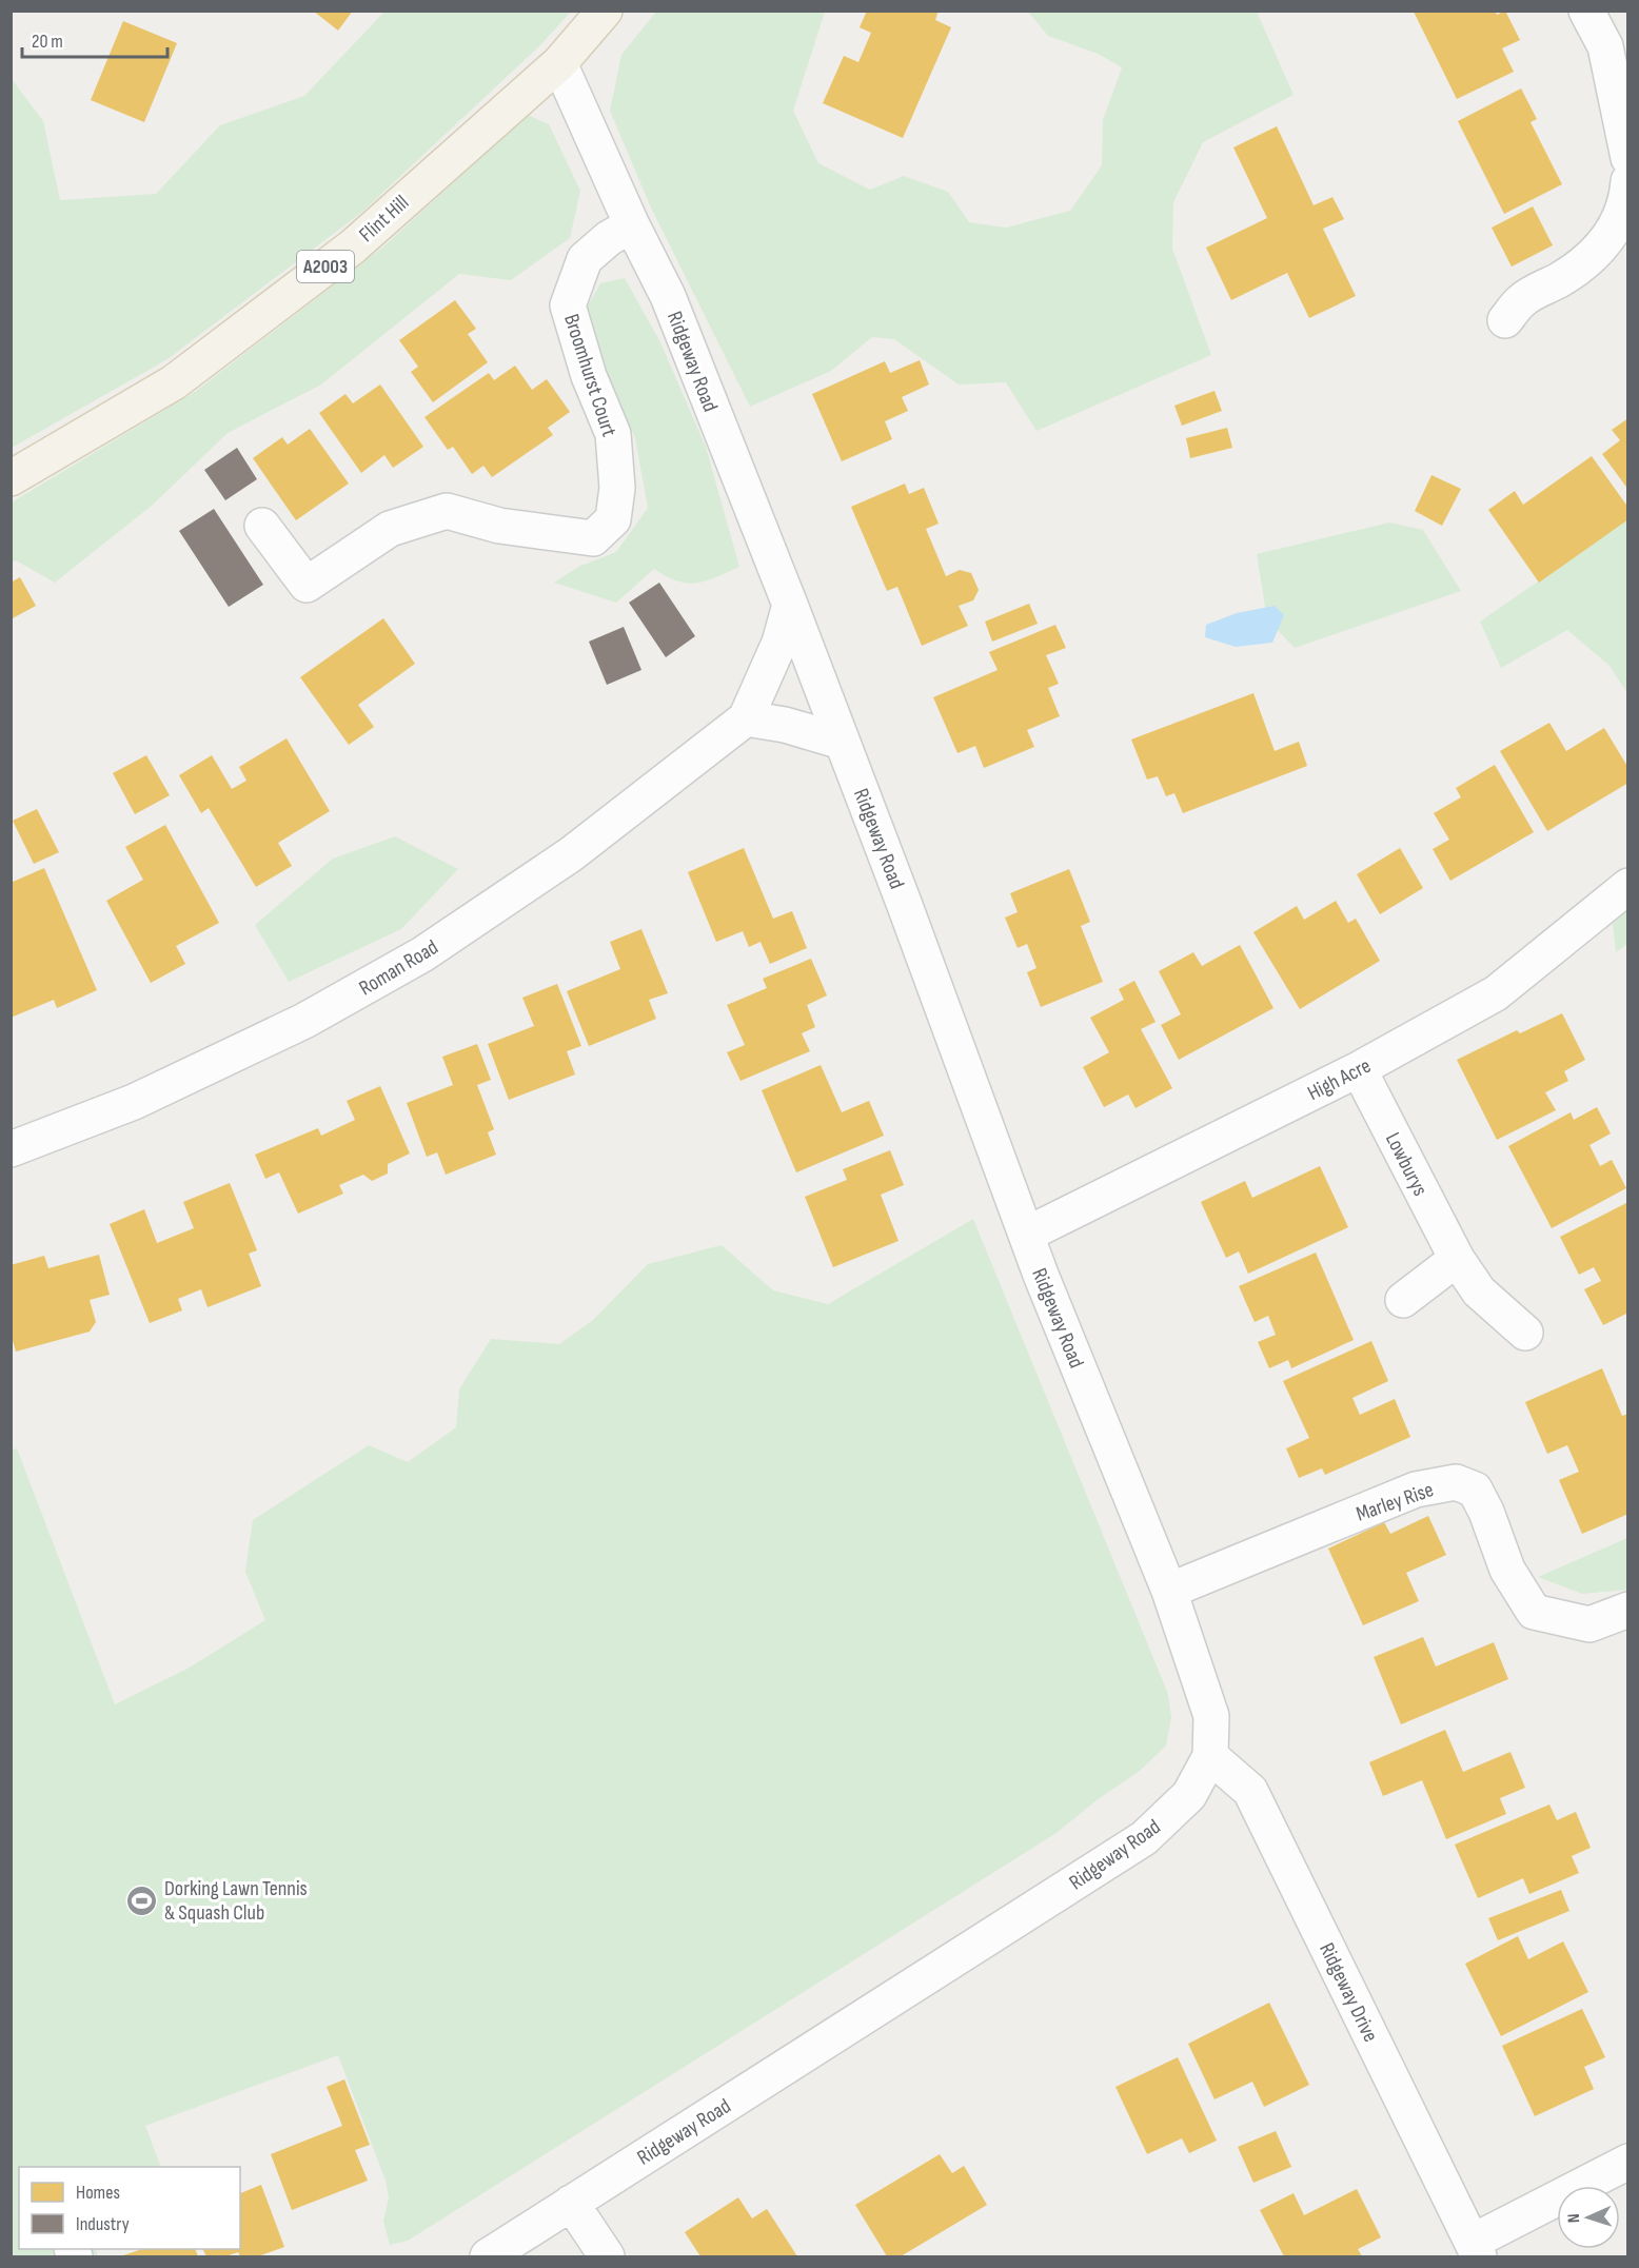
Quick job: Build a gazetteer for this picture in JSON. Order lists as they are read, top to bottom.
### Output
{
  "streets": {
    "main road": ["Flint Hill", "A2003"],
    "street": [
      "Ridgeway Road",
      "Broomhurst Court",
      "Roman Road",
      "High Acre",
      "Lowburys",
      "Marley Rise",
      "Ridgeway Drive"
    ]
  },
  "crossings": [
    ["Flint Hill", "Ridgeway Road"],
    ["Ridgeway Road", "Broomhurst Court"],
    ["Ridgeway Road", "Roman Road"],
    ["Ridgeway Road", "High Acre"],
    ["Ridgeway Road", "Marley Rise"],
    ["Ridgeway Road", "Ridgeway Drive"],
    ["High Acre", "Lowburys"]
  ],
  "places": {
    "sports": ["Dorking Lawn Tennis & Squash Club"]
  },
  "legend": ["Homes", "Industry"],
  "scale_bar": "20 m",
  "north": "left"
}
